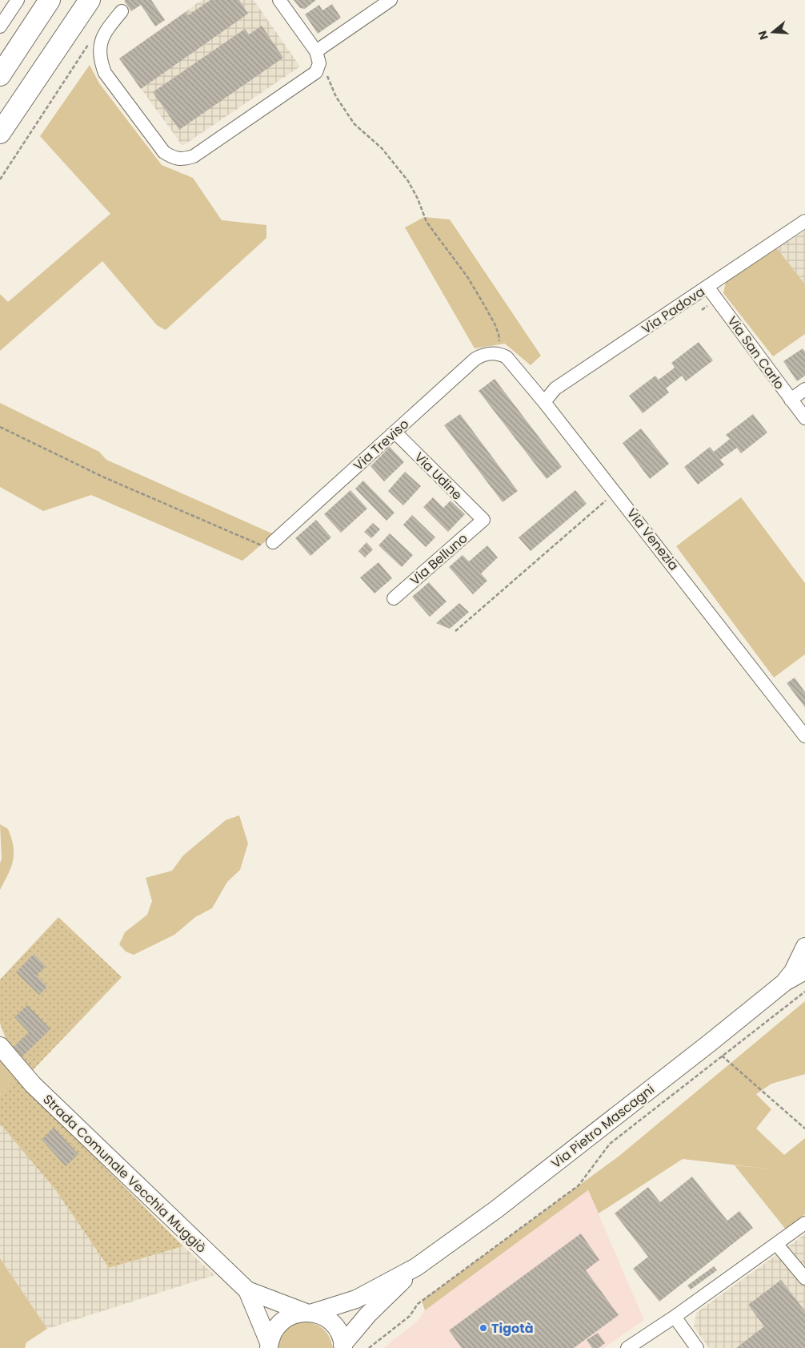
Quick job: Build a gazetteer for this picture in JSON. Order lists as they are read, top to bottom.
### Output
{
  "streets": {
    "main road": ["Via Pietro Mascagni", "Strada Comunale Vecchia Muggiò"],
    "street": [
      "Via Padova",
      "Via San Carlo",
      "Via Treviso",
      "Via Udine",
      "Via Venezia",
      "Via Belluno"
    ]
  },
  "crossings": [
    ["Via Padova", "Via San Carlo"],
    ["Via Padova", "Via Venezia"],
    ["Via Treviso", "Via Udine"],
    ["Via Treviso", "Via Venezia"],
    ["Via Udine", "Via Belluno"]
  ],
  "places": ["Tigotà"],
  "north": "left"
}
